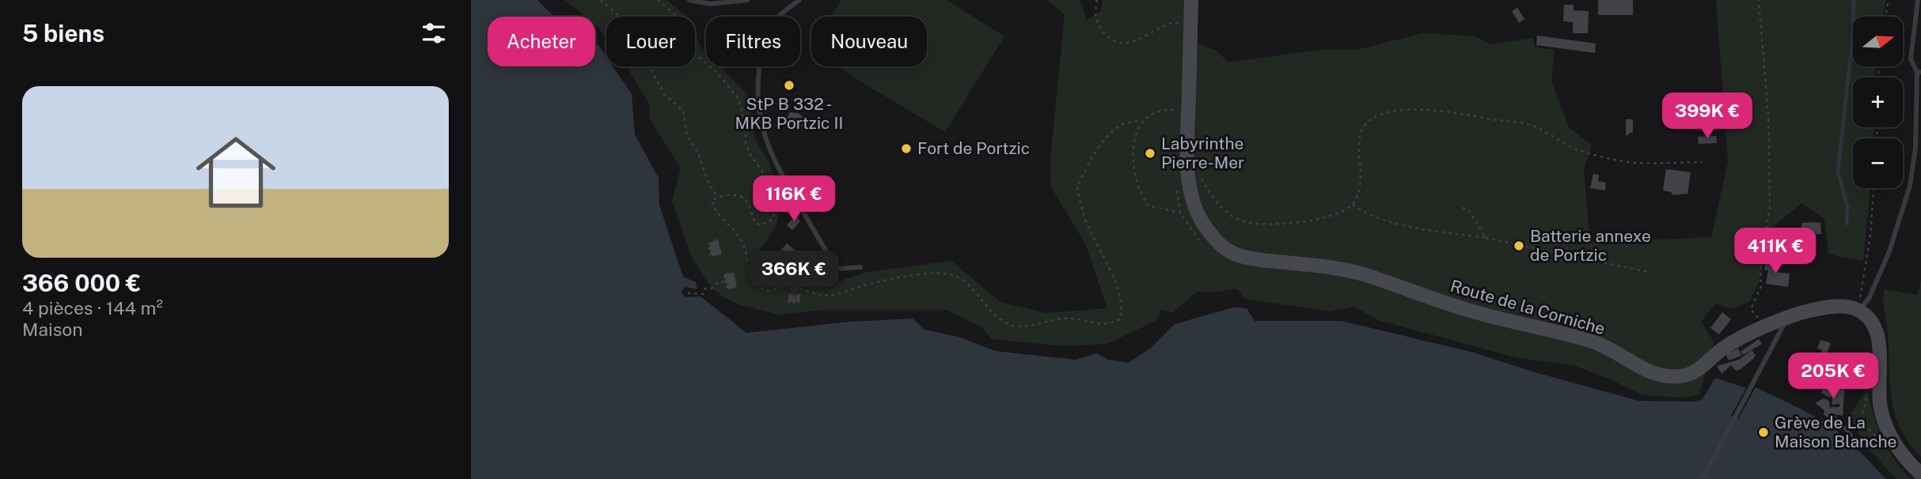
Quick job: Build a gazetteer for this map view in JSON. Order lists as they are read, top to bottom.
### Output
{
  "streets": {
    "street": ["Route de la Corniche"]
  },
  "places": [
    "StP B 332 - MKB Portzic II",
    "Fort de Portzic",
    "Labyrinthe Pierre-Mer",
    "Batterie annexe de Portzic",
    "Grève de La Maison Blanche"
  ],
  "north": "right",
  "page": {
    "heading": "5 biens",
    "map_buttons": ["+", "−"],
    "chip": [
      "Acheter",
      "Louer",
      "Filtres",
      "Nouveau"
    ],
    "list": [
      {
        "name": "366 000 €",
        "note": "4 pièces · 144 m² · Maison"
      }
    ],
    "price": [
      "399K €",
      "116K €",
      "411K €",
      "366K €",
      "205K €"
    ]
  }
}
